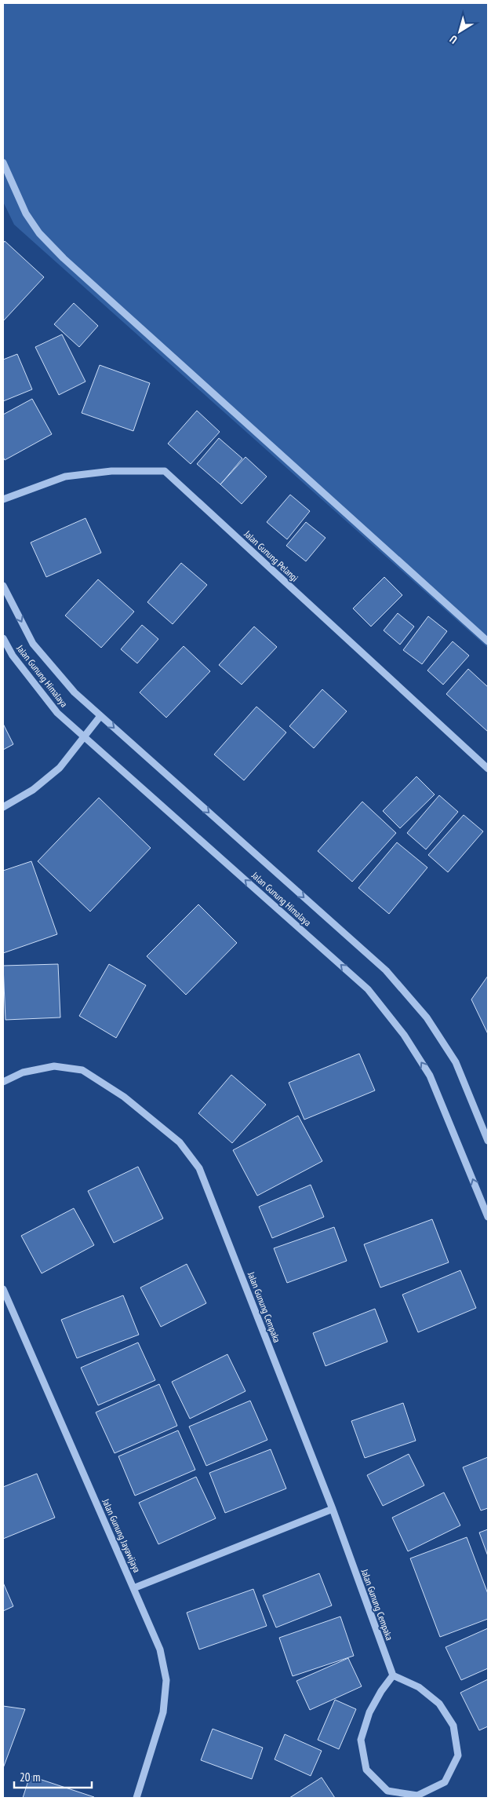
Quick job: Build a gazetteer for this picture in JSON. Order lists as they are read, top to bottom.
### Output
{
  "streets": {
    "street": [
      "Jalan Gunung Pelangi",
      "Jalan Gunung Himalaya",
      "Jalan Gunung Cempaka",
      "Jalan Gunung Jayawijaya"
    ]
  },
  "scale_bar": "20 m",
  "north": "bottom left"
}
